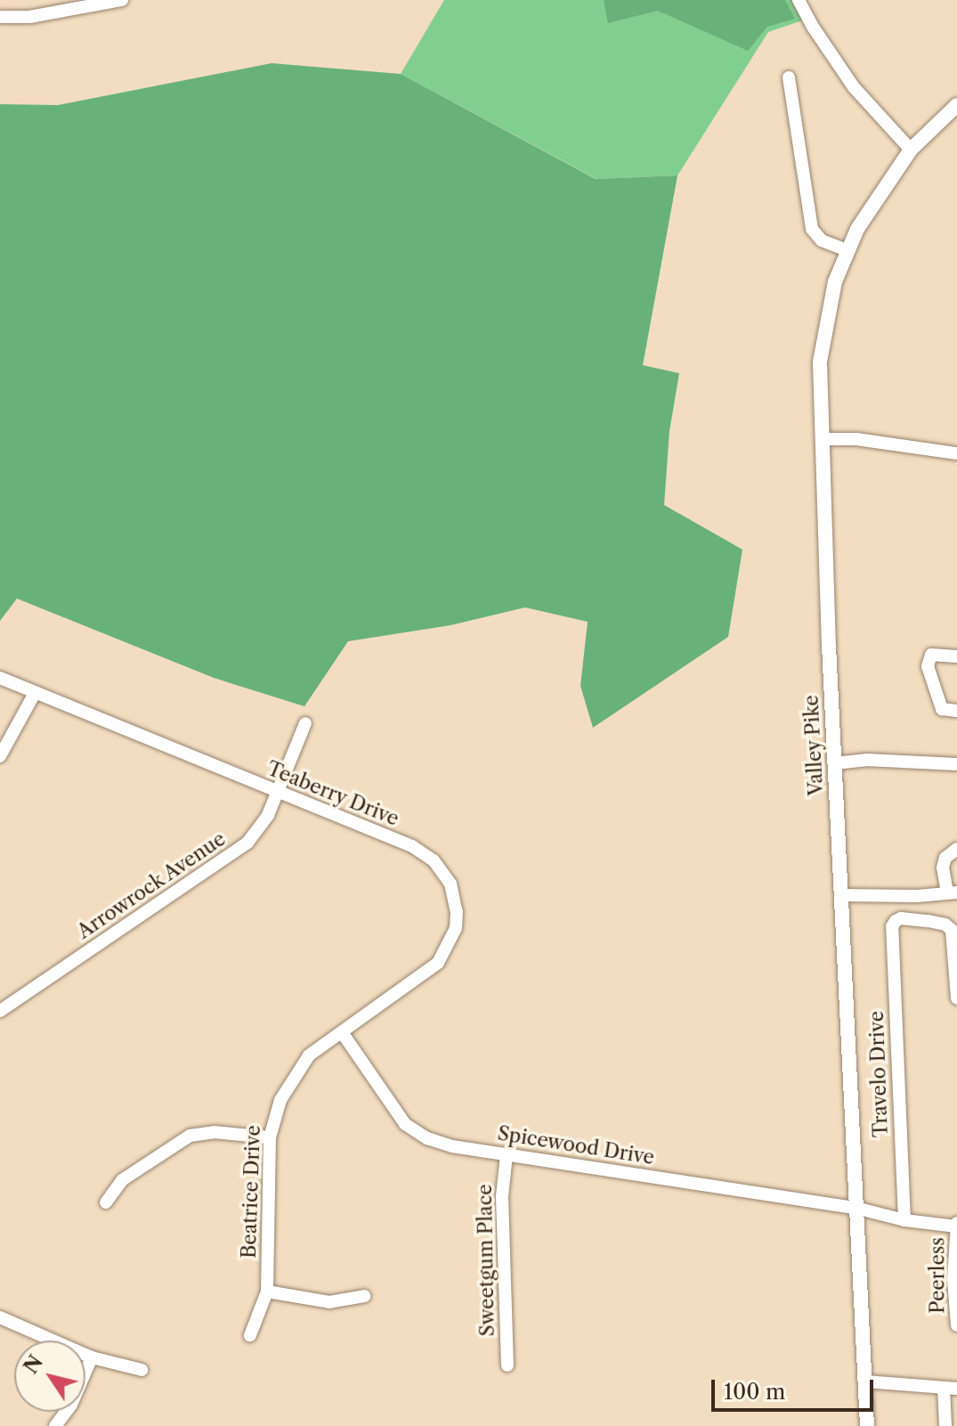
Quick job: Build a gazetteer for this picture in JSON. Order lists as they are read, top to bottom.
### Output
{
  "streets": {
    "street": [
      "Valley Pike",
      "Teaberry Drive",
      "Arrowrock Avenue",
      "Travelo Drive",
      "Spicewood Drive",
      "Beatrice Drive",
      "Sweetgum Place",
      "Peerless"
    ]
  },
  "crossings": [
    ["Valley Pike", "Spicewood Drive"],
    ["Teaberry Drive", "Arrowrock Avenue"],
    ["Teaberry Drive", "Spicewood Drive"],
    ["Teaberry Drive", "Beatrice Drive"],
    ["Travelo Drive", "Spicewood Drive"],
    ["Spicewood Drive", "Beatrice Drive"],
    ["Spicewood Drive", "Sweetgum Place"],
    ["Spicewood Drive", "Peerless"]
  ],
  "scale_bar": "100 m",
  "north": "top left"
}
